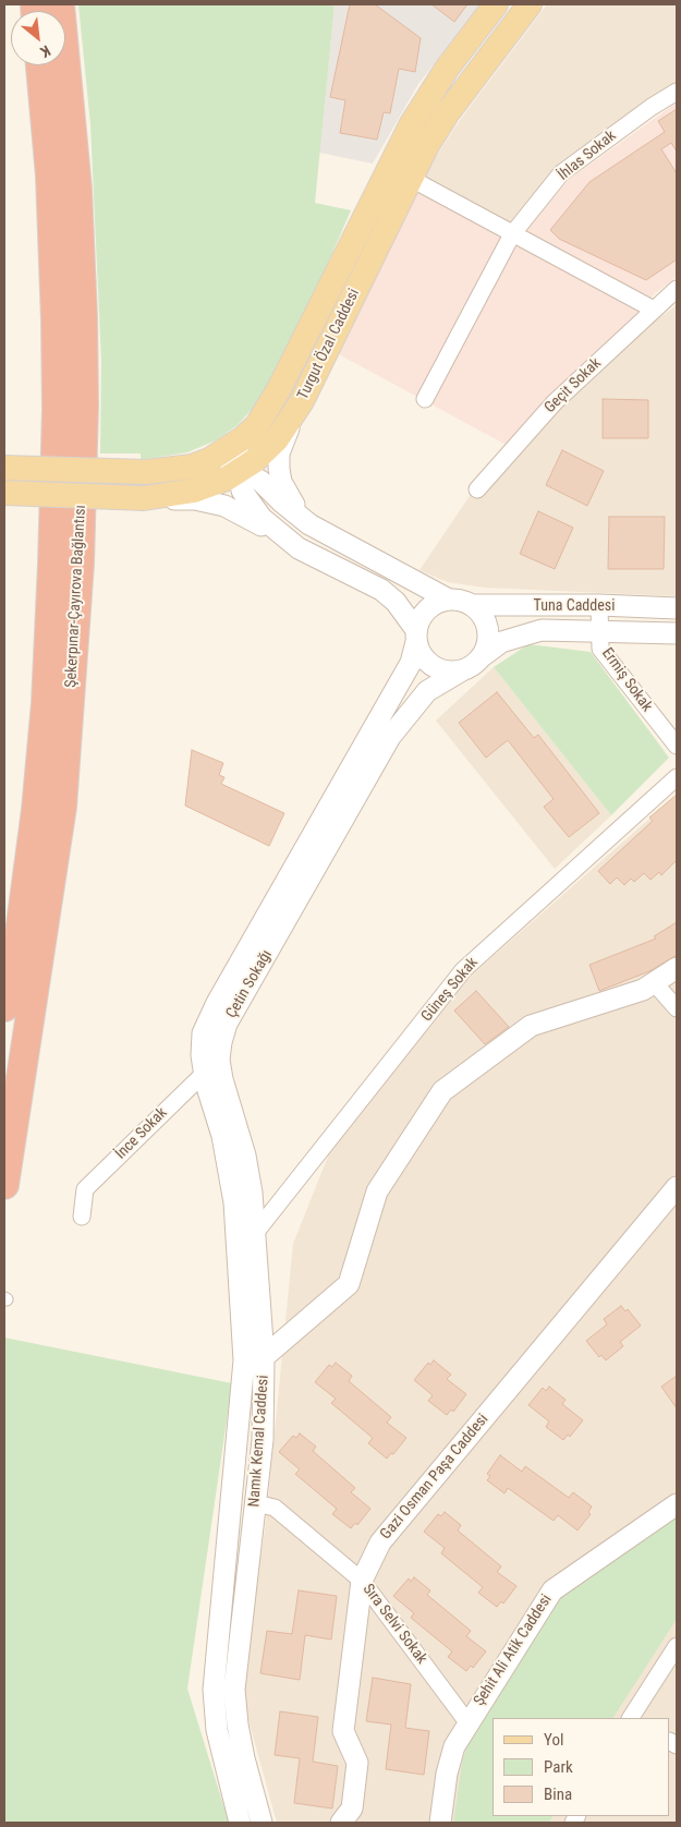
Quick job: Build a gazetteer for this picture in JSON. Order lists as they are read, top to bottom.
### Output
{
  "streets": {
    "highway": ["Şekerpınar-Çayırova Bağlantısı"],
    "main road": ["Turgut Özal Caddesi"],
    "street": [
      "İhlas Sokak",
      "Geçit Sokak",
      "Tuna Caddesi",
      "Ermiş Sokak",
      "Çetin Sokağı",
      "Güneş Sokak",
      "İnce Sokak",
      "Namık Kemal Caddesi",
      "Gazi Osman Paşa Caddesi",
      "Sıra Selvi Sokak",
      "Şehit Ali Atik Caddesi"
    ]
  },
  "crossings": [
    ["Tuna Caddesi", "Ermiş Sokak"],
    ["Tuna Caddesi", "Çetin Sokağı"],
    ["Çetin Sokağı", "Güneş Sokak"],
    ["Çetin Sokağı", "İnce Sokak"],
    ["Çetin Sokağı", "Namık Kemal Caddesi"],
    ["Namık Kemal Caddesi", "Sıra Selvi Sokak"],
    ["Gazi Osman Paşa Caddesi", "Sıra Selvi Sokak"],
    ["Sıra Selvi Sokak", "Şehit Ali Atik Caddesi"]
  ],
  "legend": ["Yol", "Park", "Bina"],
  "north": "bottom right"
}
